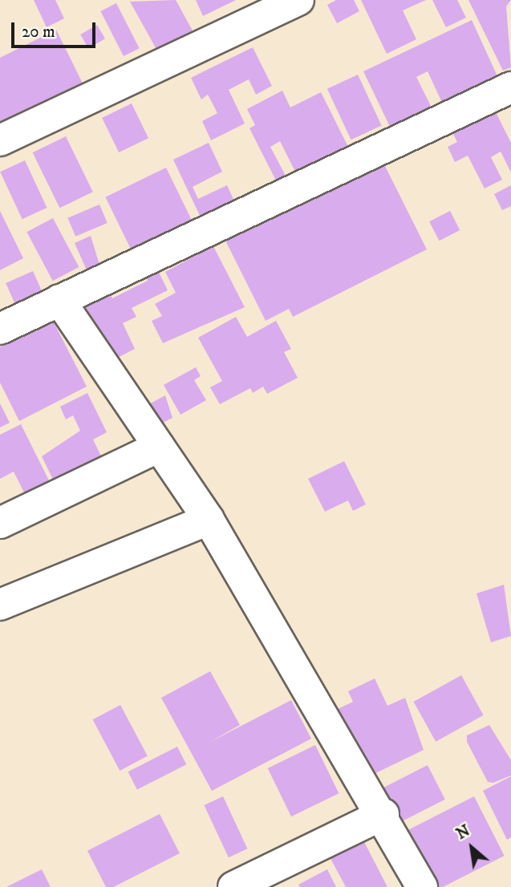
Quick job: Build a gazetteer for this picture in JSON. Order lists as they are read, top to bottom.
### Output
{
  "scale_bar": "20 m",
  "north": "top left"
}
